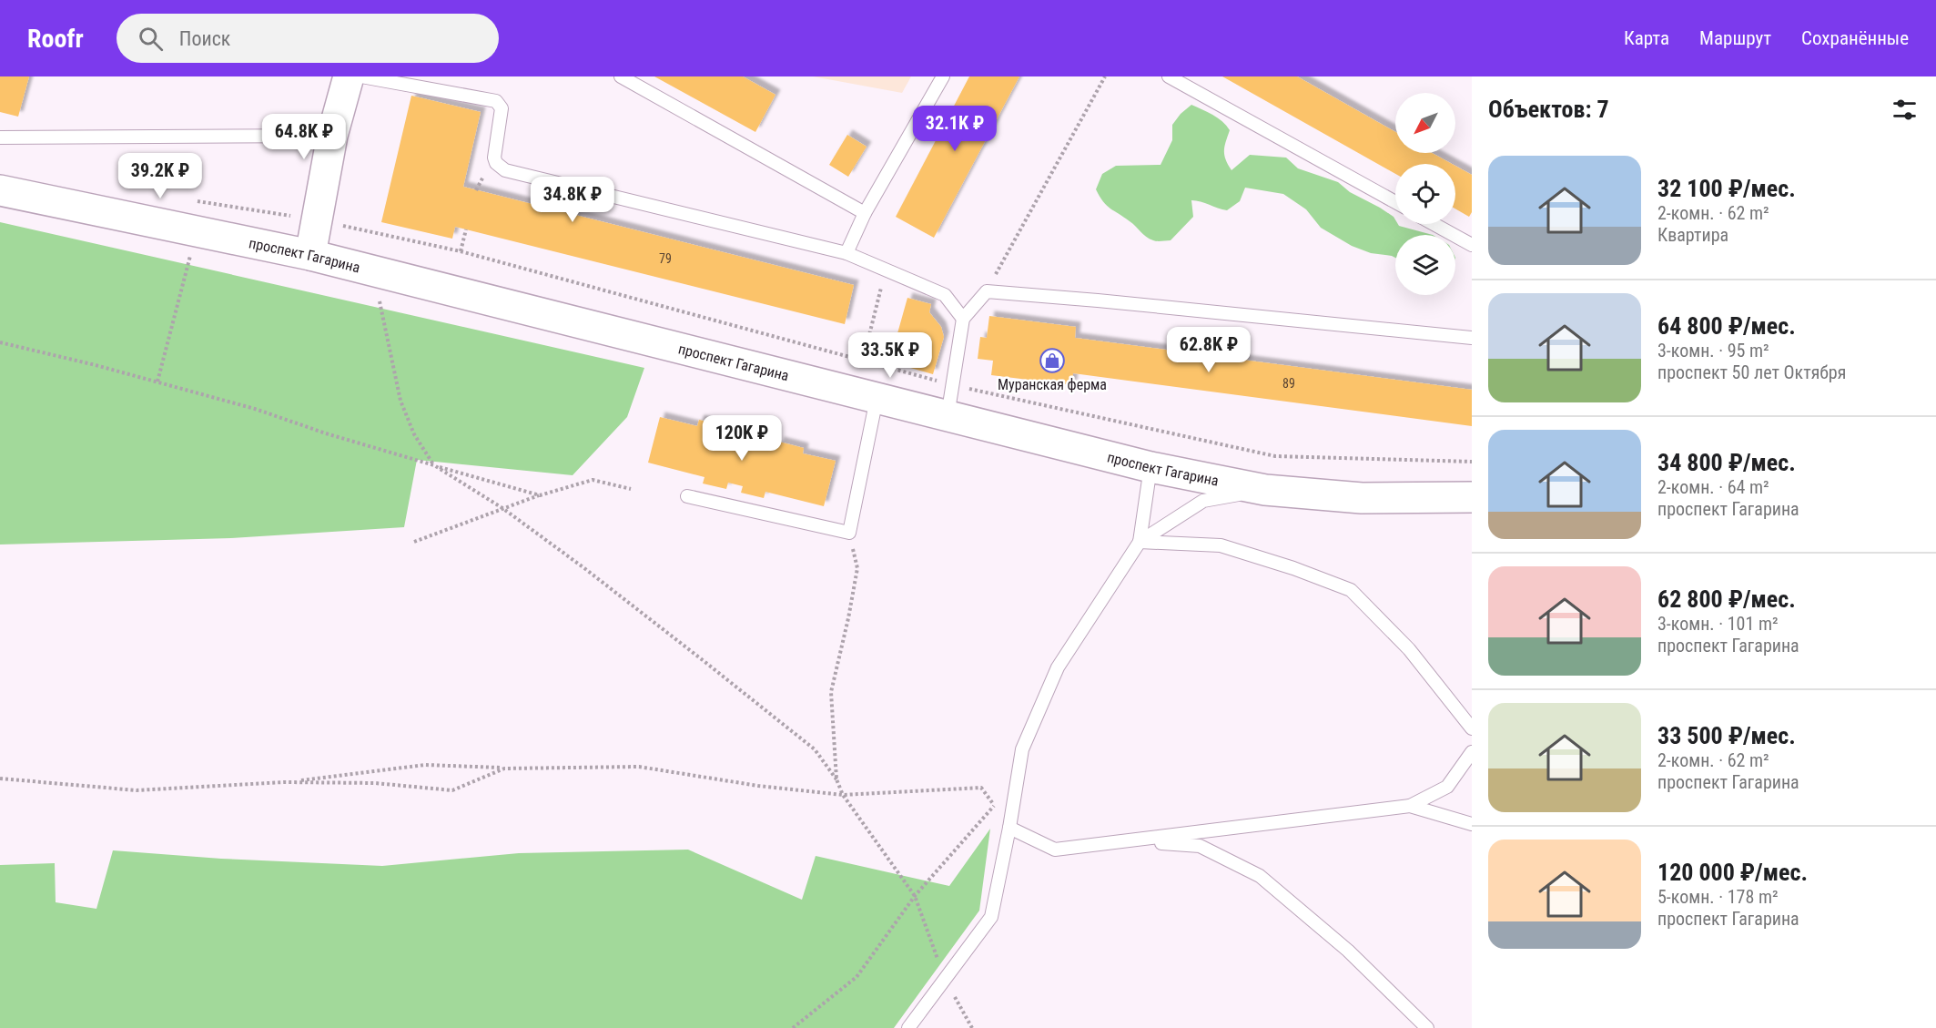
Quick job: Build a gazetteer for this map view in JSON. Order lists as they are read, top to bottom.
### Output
{
  "streets": {
    "street": ["проспект Гагарина"]
  },
  "places": {
    "shop": ["Муранская ферма"]
  },
  "house_numbers": ["79", "89"],
  "north": "bottom left",
  "page": {
    "header": "Roofr",
    "search": "Поиск",
    "nav": ["Карта", "Маршрут", "Сохранённые"],
    "heading": "Объектов: 7",
    "price": [
      "32.1K ₽",
      "64.8K ₽",
      "39.2K ₽",
      "34.8K ₽",
      "62.8K ₽",
      "33.5K ₽",
      "120K ₽"
    ],
    "list": [
      {
        "name": "32 100 ₽/мес.",
        "note": "2-комн. · 62 m² · Квартира"
      },
      {
        "name": "64 800 ₽/мес.",
        "note": "3-комн. · 95 m² · проспект 50 лет Октября"
      },
      {
        "name": "34 800 ₽/мес.",
        "note": "2-комн. · 64 m² · проспект Гагарина"
      },
      {
        "name": "62 800 ₽/мес.",
        "note": "3-комн. · 101 m² · проспект Гагарина"
      },
      {
        "name": "33 500 ₽/мес.",
        "note": "2-комн. · 62 m² · проспект Гагарина"
      },
      {
        "name": "120 000 ₽/мес.",
        "note": "5-комн. · 178 m² · проспект Гагарина"
      }
    ]
  }
}
